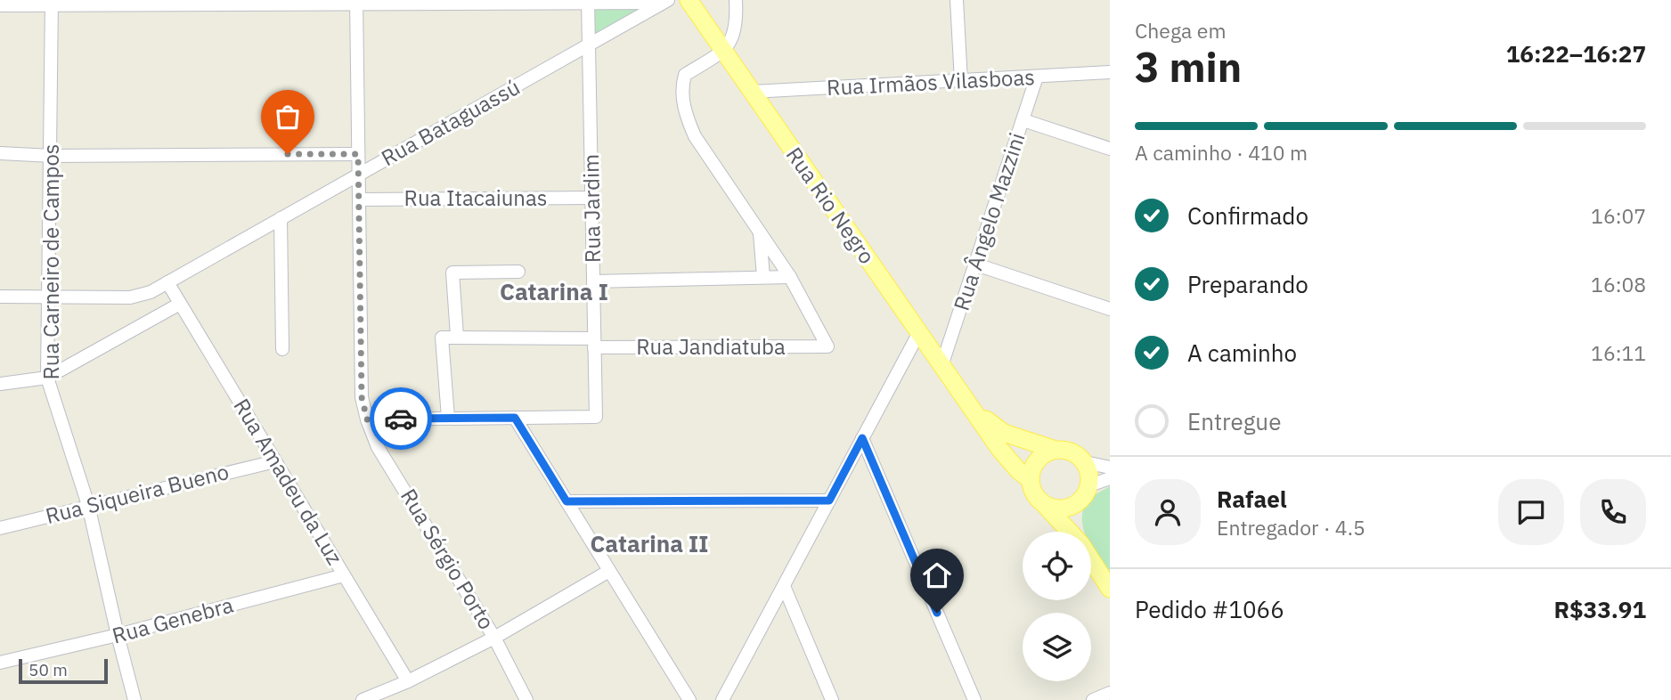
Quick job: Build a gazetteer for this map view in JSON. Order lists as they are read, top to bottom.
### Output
{
  "streets": {
    "main road": ["Rua Rio Negro"],
    "street": [
      "Rua Irmãos Vilasboas",
      "Rua Bataguassú",
      "Rua Itacaiunas",
      "Rua Jardim",
      "Rua Ângelo Mazzini",
      "Rua Carneiro de Campos",
      "Rua Jandiatuba",
      "Rua Amadeu da Luz",
      "Rua Siqueira Bueno",
      "Rua Sérgio Porto",
      "Rua Genebra"
    ]
  },
  "crossings": [
    ["Rua Irmãos Vilasboas", "Rua Rio Negro"],
    ["Rua Irmãos Vilasboas", "Rua Ângelo Mazzini"],
    ["Rua Bataguassú", "Rua Jardim"],
    ["Rua Bataguassú", "Rua Carneiro de Campos"],
    ["Rua Bataguassú", "Rua Amadeu da Luz"],
    ["Rua Bataguassú", "Rua Sérgio Porto"],
    ["Rua Itacaiunas", "Rua Jardim"],
    ["Rua Itacaiunas", "Rua Sérgio Porto"],
    ["Rua Rio Negro", "Rua Ângelo Mazzini"],
    ["Rua Jardim", "Rua Jandiatuba"],
    ["Rua Carneiro de Campos", "Rua Siqueira Bueno"],
    ["Rua Carneiro de Campos", "Rua Genebra"],
    ["Rua Amadeu da Luz", "Rua Siqueira Bueno"],
    ["Rua Amadeu da Luz", "Rua Genebra"]
  ],
  "districts": ["Catarina I", "Catarina II"],
  "scale_bar": "50 m",
  "page": {
    "heading": ["3 min", "Chega em", "16:22–16:27"],
    "panel": [
      "Rafael",
      "Entregador · 4.5",
      "Pedido #1066",
      "R$33.91"
    ],
    "bar": "A caminho · 410 m",
    "list": [
      ["Confirmado", "16:07"],
      ["Preparando", "16:08"],
      ["A caminho", "16:11"],
      "Entregue"
    ],
    "scale": "50 m"
  }
}
